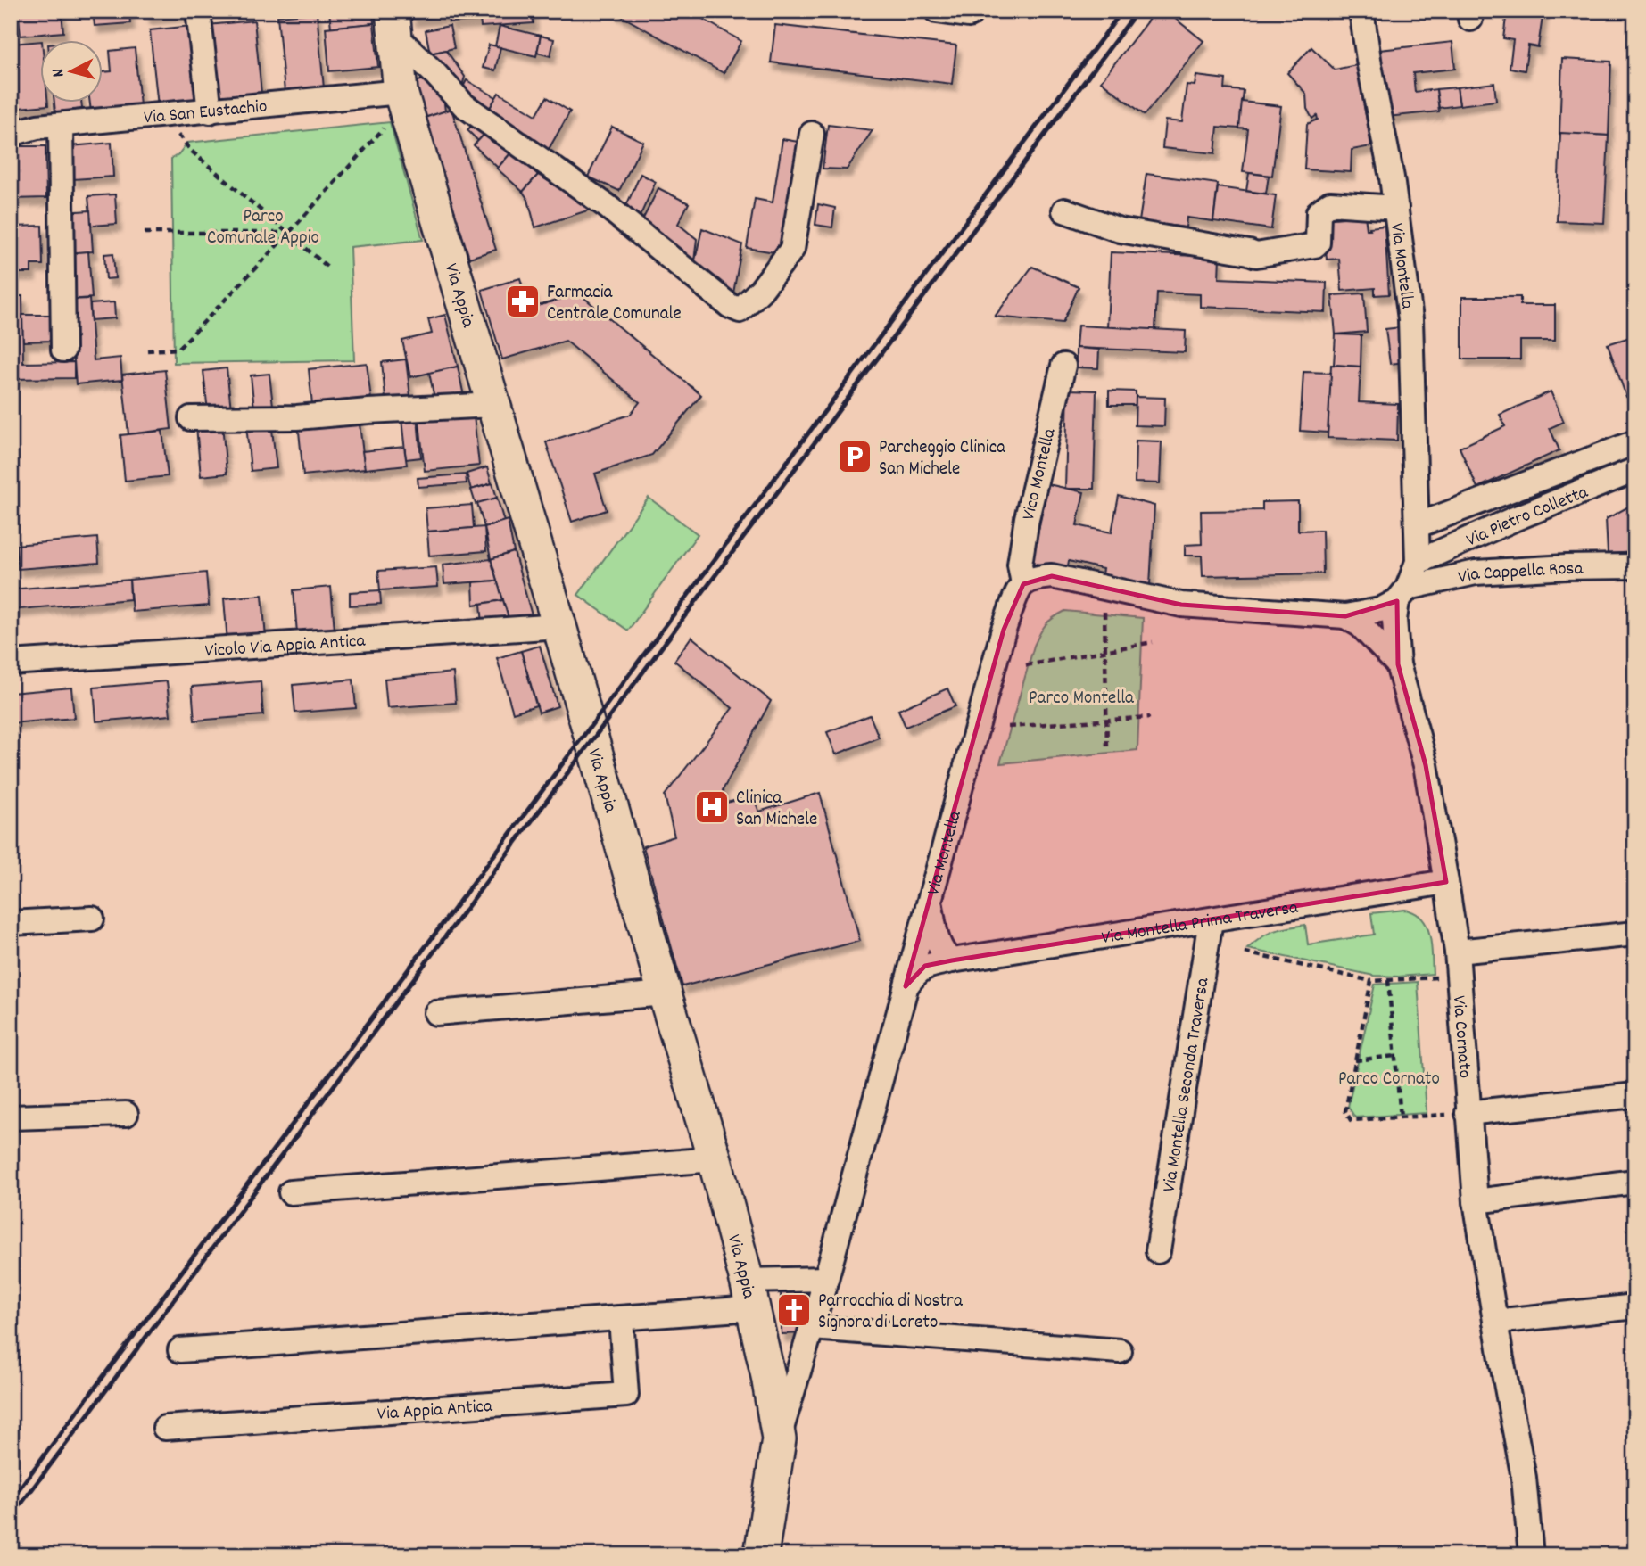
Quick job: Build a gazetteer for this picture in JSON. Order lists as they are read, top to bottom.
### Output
{
  "streets": {
    "street": [
      "Via San Eustachio",
      "Via Montella",
      "Via Appia",
      "Vico Montella",
      "Via Pietro Colletta",
      "Via Cappella Rosa",
      "Vicolo Via Appia Antica",
      "Via Montella Prima Traversa",
      "Via Cornato",
      "Via Montella Seconda Traversa",
      "Via Appia Antica"
    ]
  },
  "crossings": [
    ["Via San Eustachio", "Via Appia"],
    ["Via Montella", "Via Appia"],
    ["Via Montella", "Vico Montella"],
    ["Via Montella", "Via Pietro Colletta"],
    ["Via Montella", "Via Montella Prima Traversa"],
    ["Via Montella", "Via Cornato"],
    ["Via Appia", "Vicolo Via Appia Antica"],
    ["Via Pietro Colletta", "Via Cornato"],
    ["Via Cappella Rosa", "Via Cornato"],
    ["Via Montella Prima Traversa", "Via Cornato"],
    ["Via Montella Prima Traversa", "Via Montella Seconda Traversa"]
  ],
  "parks": ["Parco Comunale Appio", "Parco Montella", "Parco Cornato"],
  "places": {
    "pharmacy": ["Farmacia Centrale Comunale"],
    "parking": ["Parcheggio Clinica San Michele"],
    "hospital": ["Clinica San Michele"],
    "church": ["Parrocchia di Nostra Signora di Loreto"]
  },
  "north": "left"
}
